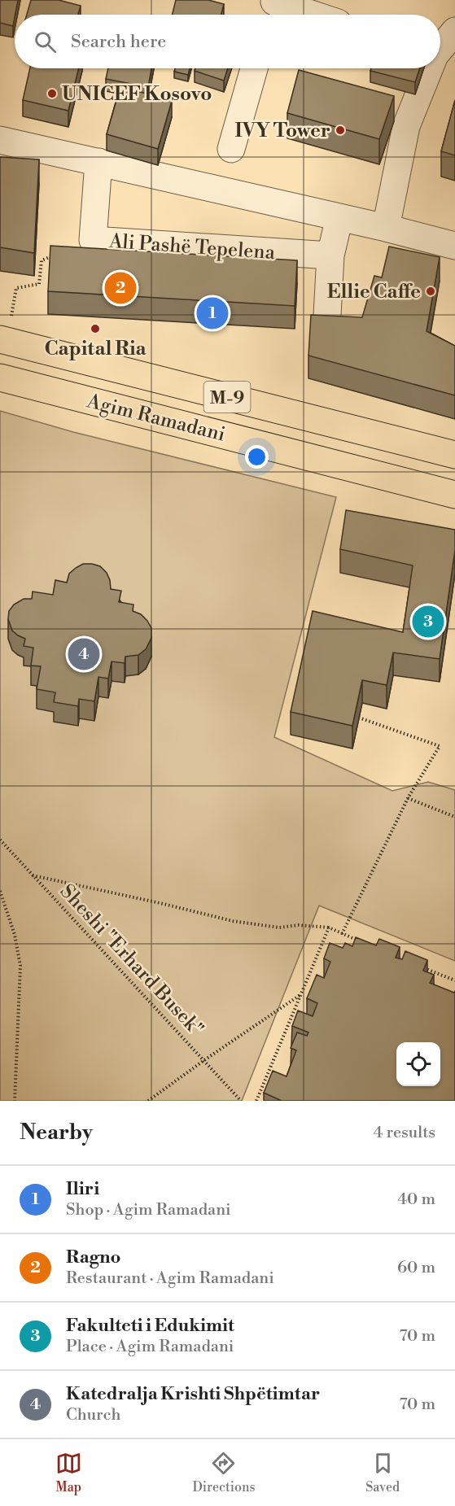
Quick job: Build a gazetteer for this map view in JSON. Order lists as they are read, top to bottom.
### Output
{
  "streets": {
    "main road": ["M-9", "Agim Ramadani"],
    "street": ["Ali Pashë Tepelena"],
    "path": ["Sheshi \"Erhard Busek\""]
  },
  "places": [
    "UNICEF Kosovo",
    "IVY Tower",
    "Ellie Caffe",
    "Capital Ria"
  ],
  "page": {
    "search": "Search here",
    "pins": [
      "2",
      "1",
      "3",
      "4"
    ],
    "heading": ["Nearby", "4 results"],
    "list": [
      {
        "mark": "1",
        "name": "Iliri",
        "note": "Shop · Agim Ramadani",
        "value": "40 m"
      },
      {
        "mark": "2",
        "name": "Ragno",
        "note": "Restaurant · Agim Ramadani",
        "value": "60 m"
      },
      {
        "mark": "3",
        "name": "Fakulteti i Edukimit",
        "note": "Place · Agim Ramadani",
        "value": "70 m"
      },
      {
        "mark": "4",
        "name": "Katedralja Krishti Shpëtimtar",
        "note": "Church",
        "value": "70 m"
      }
    ],
    "nav": ["Map", "Directions", "Saved"]
  }
}
